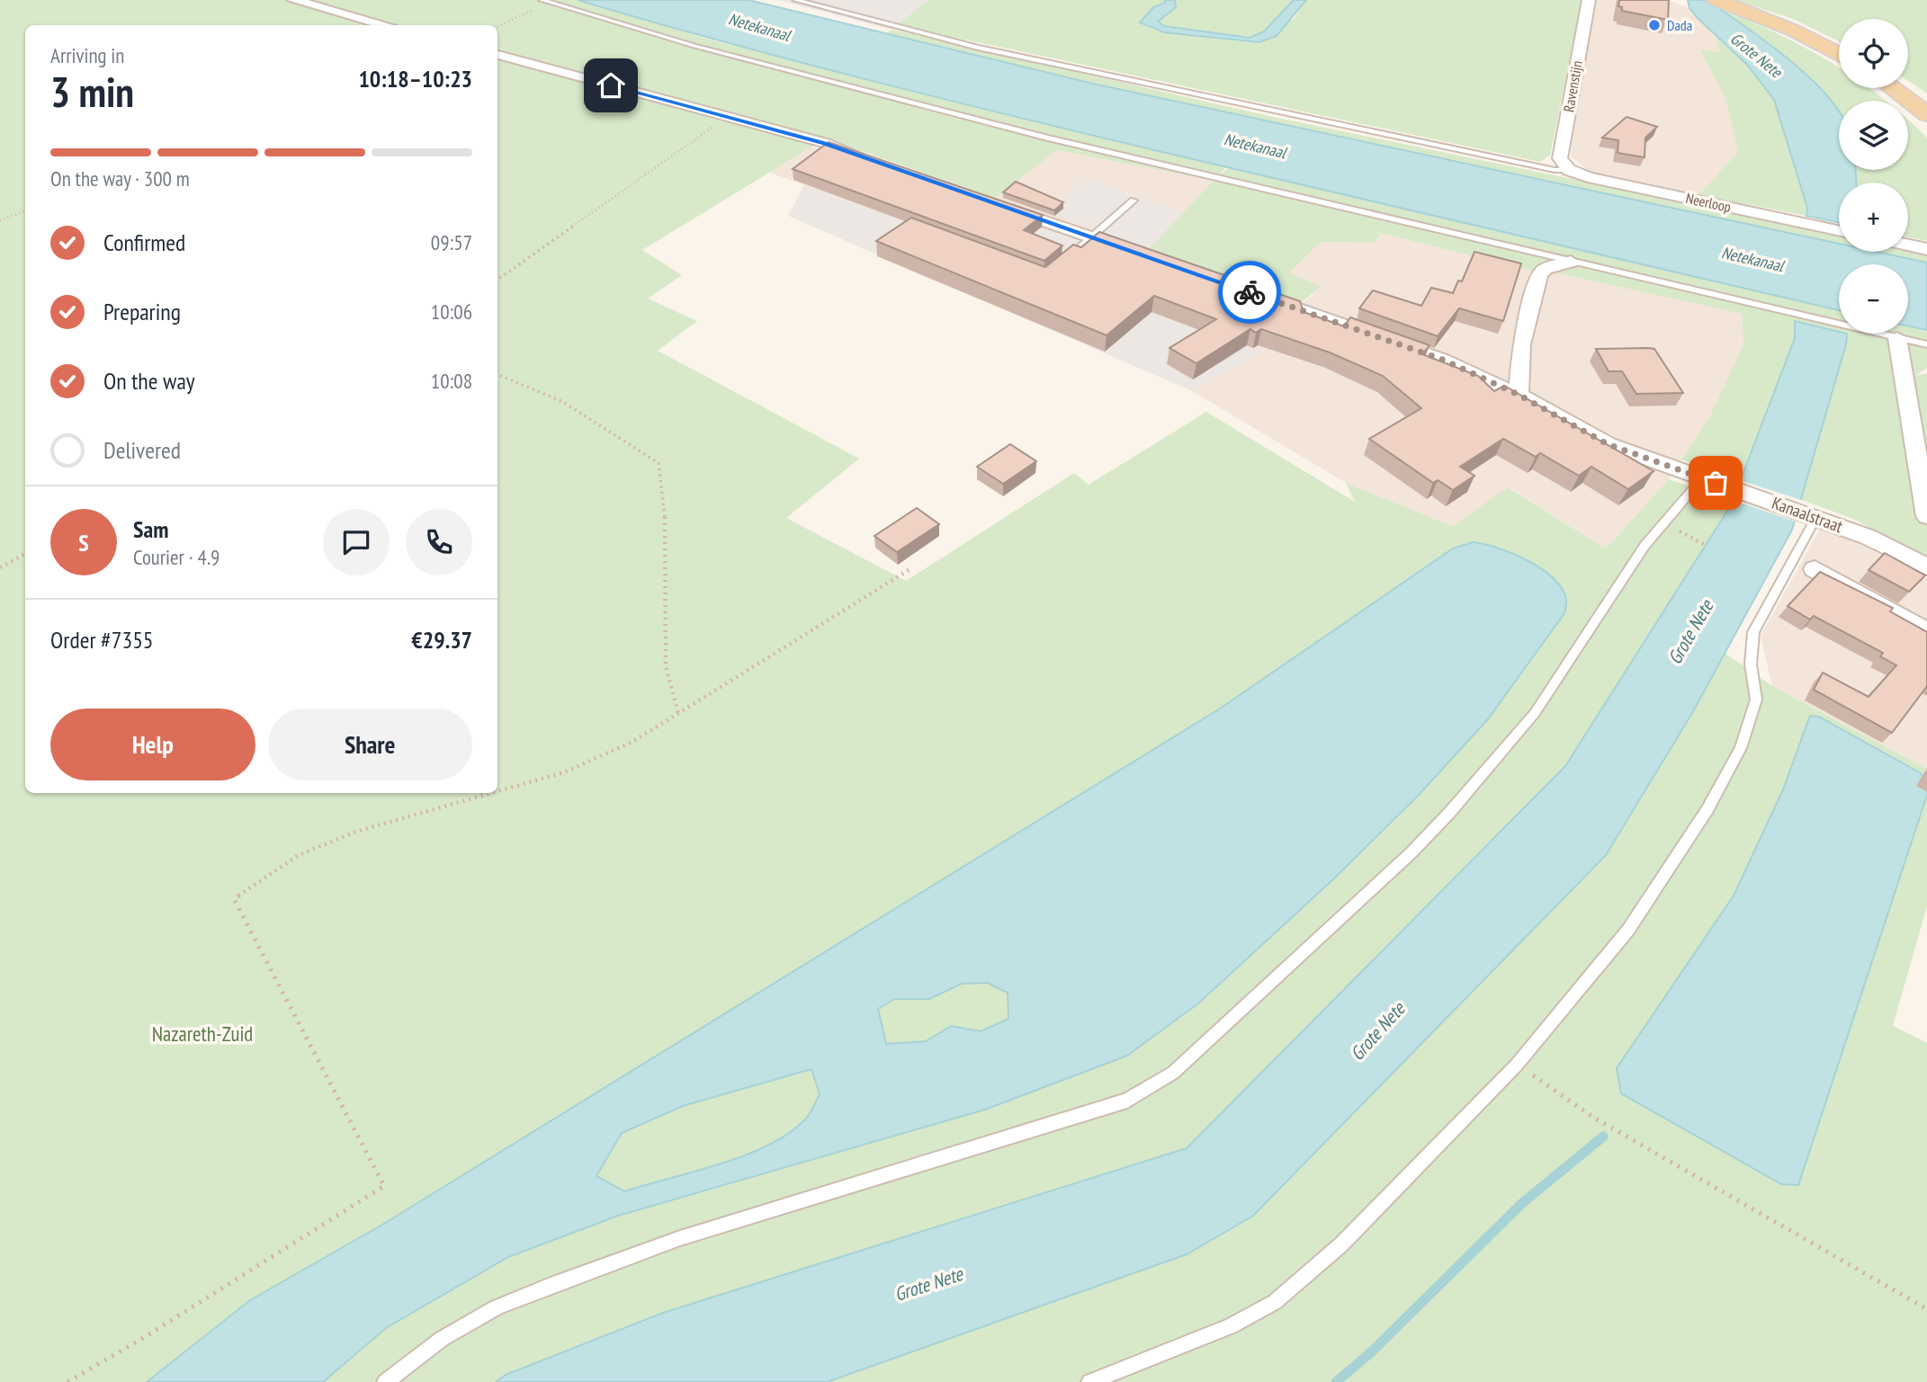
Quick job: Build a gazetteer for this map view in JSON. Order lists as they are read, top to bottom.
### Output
{
  "streets": {
    "street": ["Ravenstijn", "Neerloop", "Kanaalstraat"]
  },
  "crossings": [
    ["Ravenstijn", "Neerloop"]
  ],
  "water": ["Netekanaal", "Grote Nete"],
  "parks": ["Nazareth-Zuid"],
  "places": ["Dada"],
  "page": {
    "map_buttons": ["+", "−"],
    "heading": ["3 min", "Arriving in", "10:18–10:23"],
    "panel": [
      "Sam",
      "Courier · 4.9",
      "Order #7355",
      "€29.37"
    ],
    "bar": "On the way · 300 m",
    "list": [
      ["Confirmed", "09:57"],
      ["Preparing", "10:06"],
      ["On the way", "10:08"],
      "Delivered"
    ],
    "round": "S",
    "buttons": ["Help", "Share"]
  }
}
